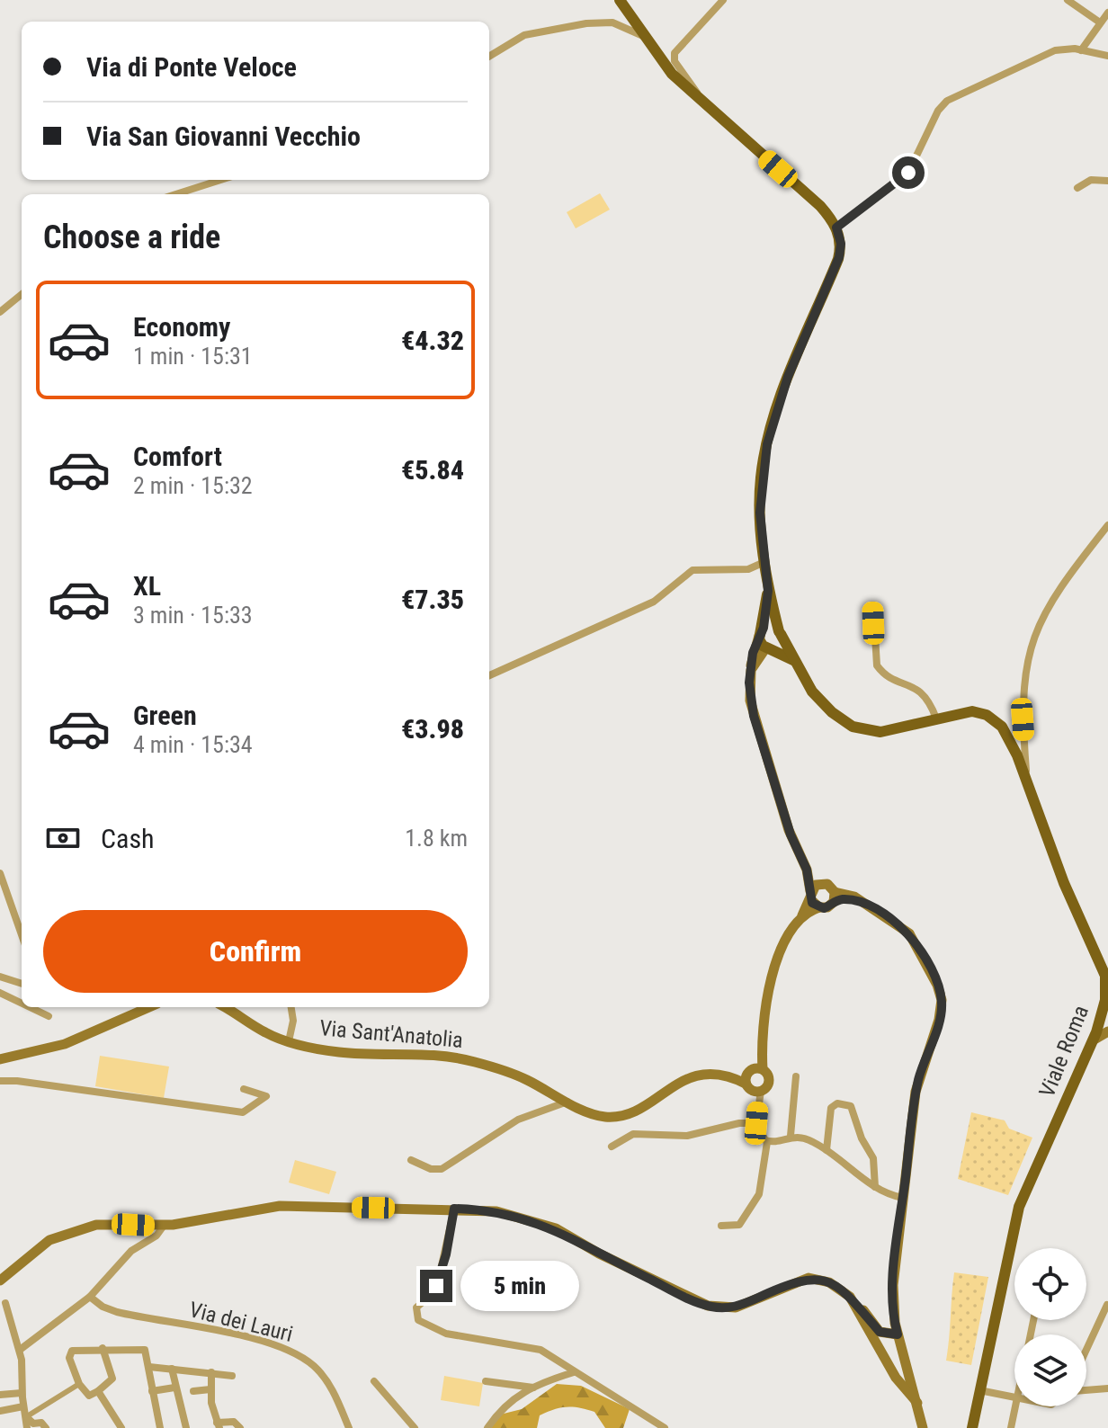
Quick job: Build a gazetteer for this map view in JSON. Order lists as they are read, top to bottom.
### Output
{
  "streets": {
    "main road": ["Via Sant'Anatolia", "Viale Roma"],
    "street": ["Via dei Lauri"]
  },
  "page": {
    "banner": ["Via di Ponte Veloce", "Via San Giovanni Vecchio"],
    "heading": "Choose a ride",
    "list": [
      {
        "name": "Economy",
        "note": "1 min · 15:31",
        "value": "€4.32"
      },
      {
        "name": "Comfort",
        "note": "2 min · 15:32",
        "value": "€5.84"
      },
      {
        "name": "XL",
        "note": "3 min · 15:33",
        "value": "€7.35"
      },
      {
        "name": "Green",
        "note": "4 min · 15:34",
        "value": "€3.98"
      }
    ],
    "pay": ["Cash", "1.8 km"],
    "buttons": "Confirm",
    "bubble": "5 min"
  }
}
